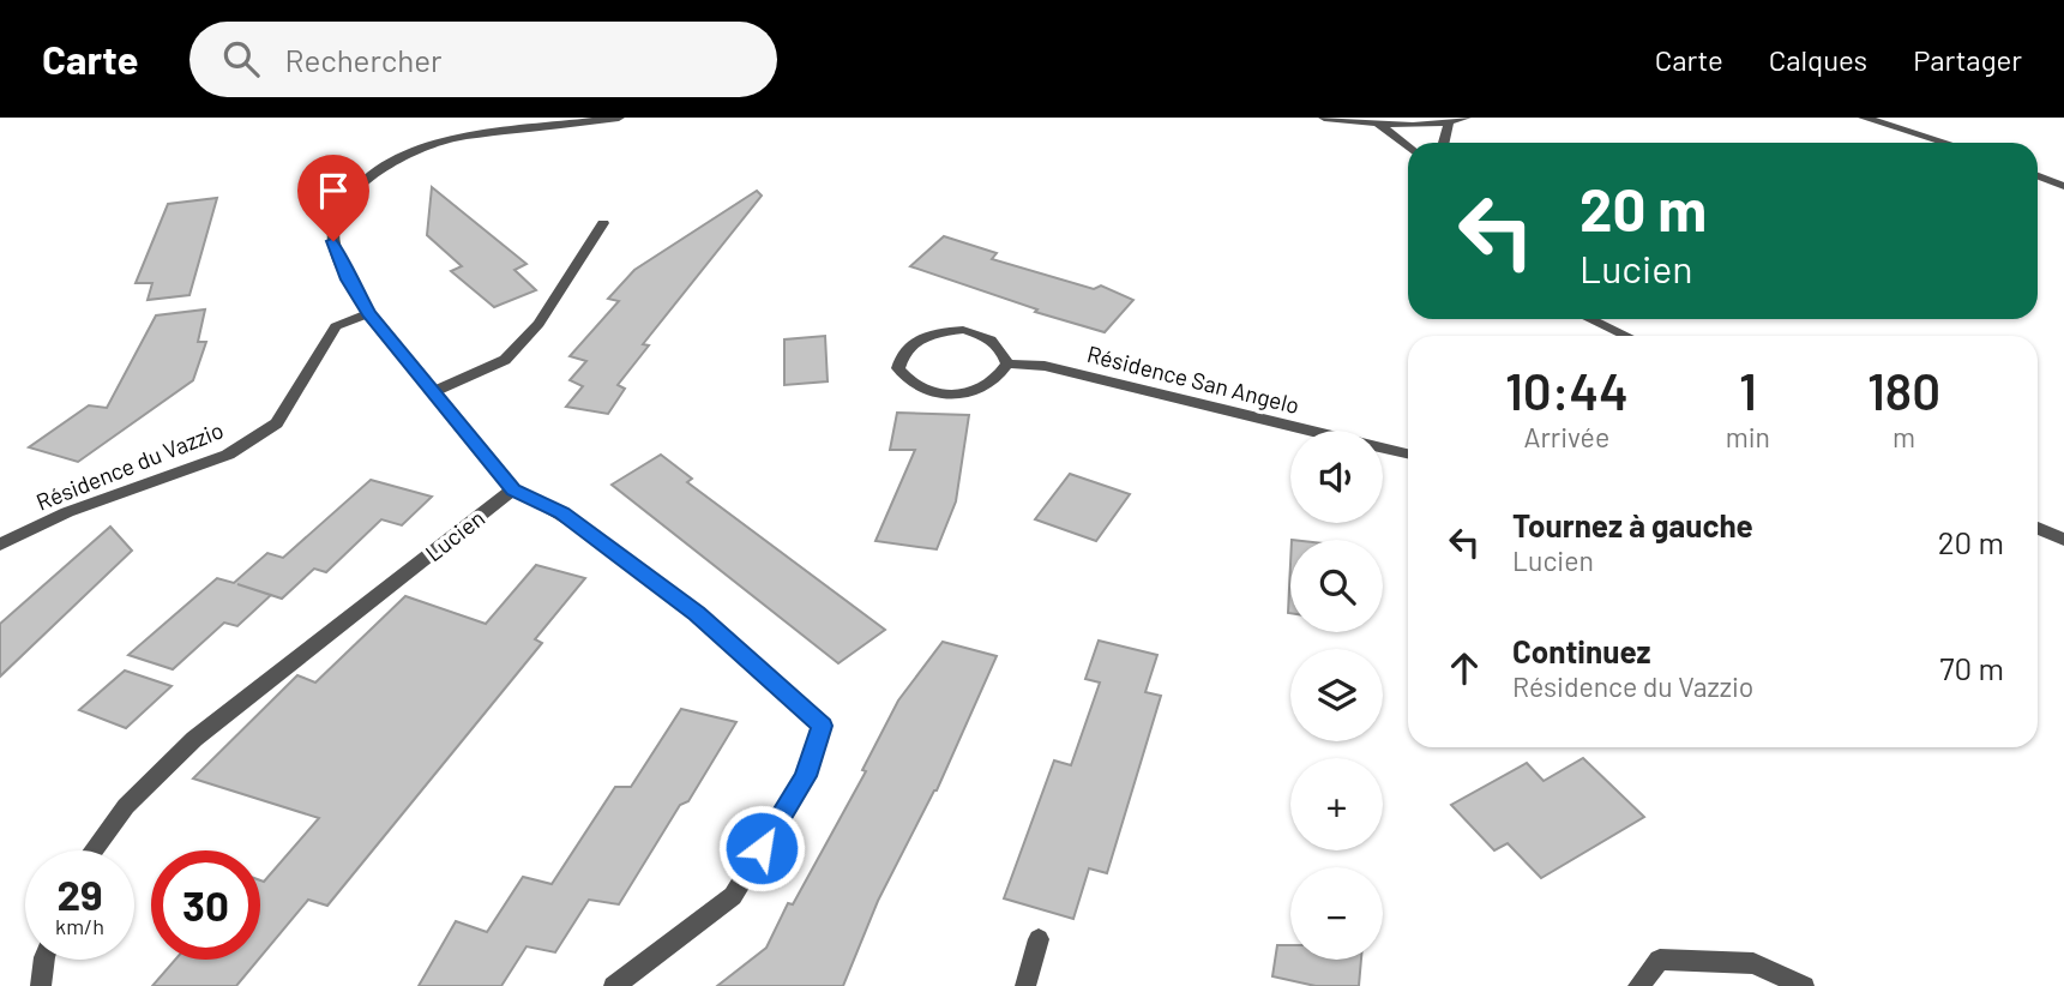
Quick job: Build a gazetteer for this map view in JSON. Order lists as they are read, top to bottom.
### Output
{
  "streets": {
    "street": ["Résidence San Angelo", "Résidence du Vazzio", "Lucien"]
  },
  "page": {
    "header": "Carte",
    "search": "Rechercher",
    "nav": ["Carte", "Calques", "Partager"],
    "turn": ["20 m", "Lucien"],
    "eta": [
      "10:44",
      "Arrivée",
      "1",
      "min",
      "180",
      "m"
    ],
    "map_buttons": ["+", "−"],
    "list": [
      {
        "name": "Tournez à gauche",
        "note": "Lucien",
        "value": "20 m"
      },
      {
        "name": "Continuez",
        "note": "Résidence du Vazzio",
        "value": "70 m"
      }
    ],
    "speed": "29 km/h",
    "limit": "30"
  }
}
